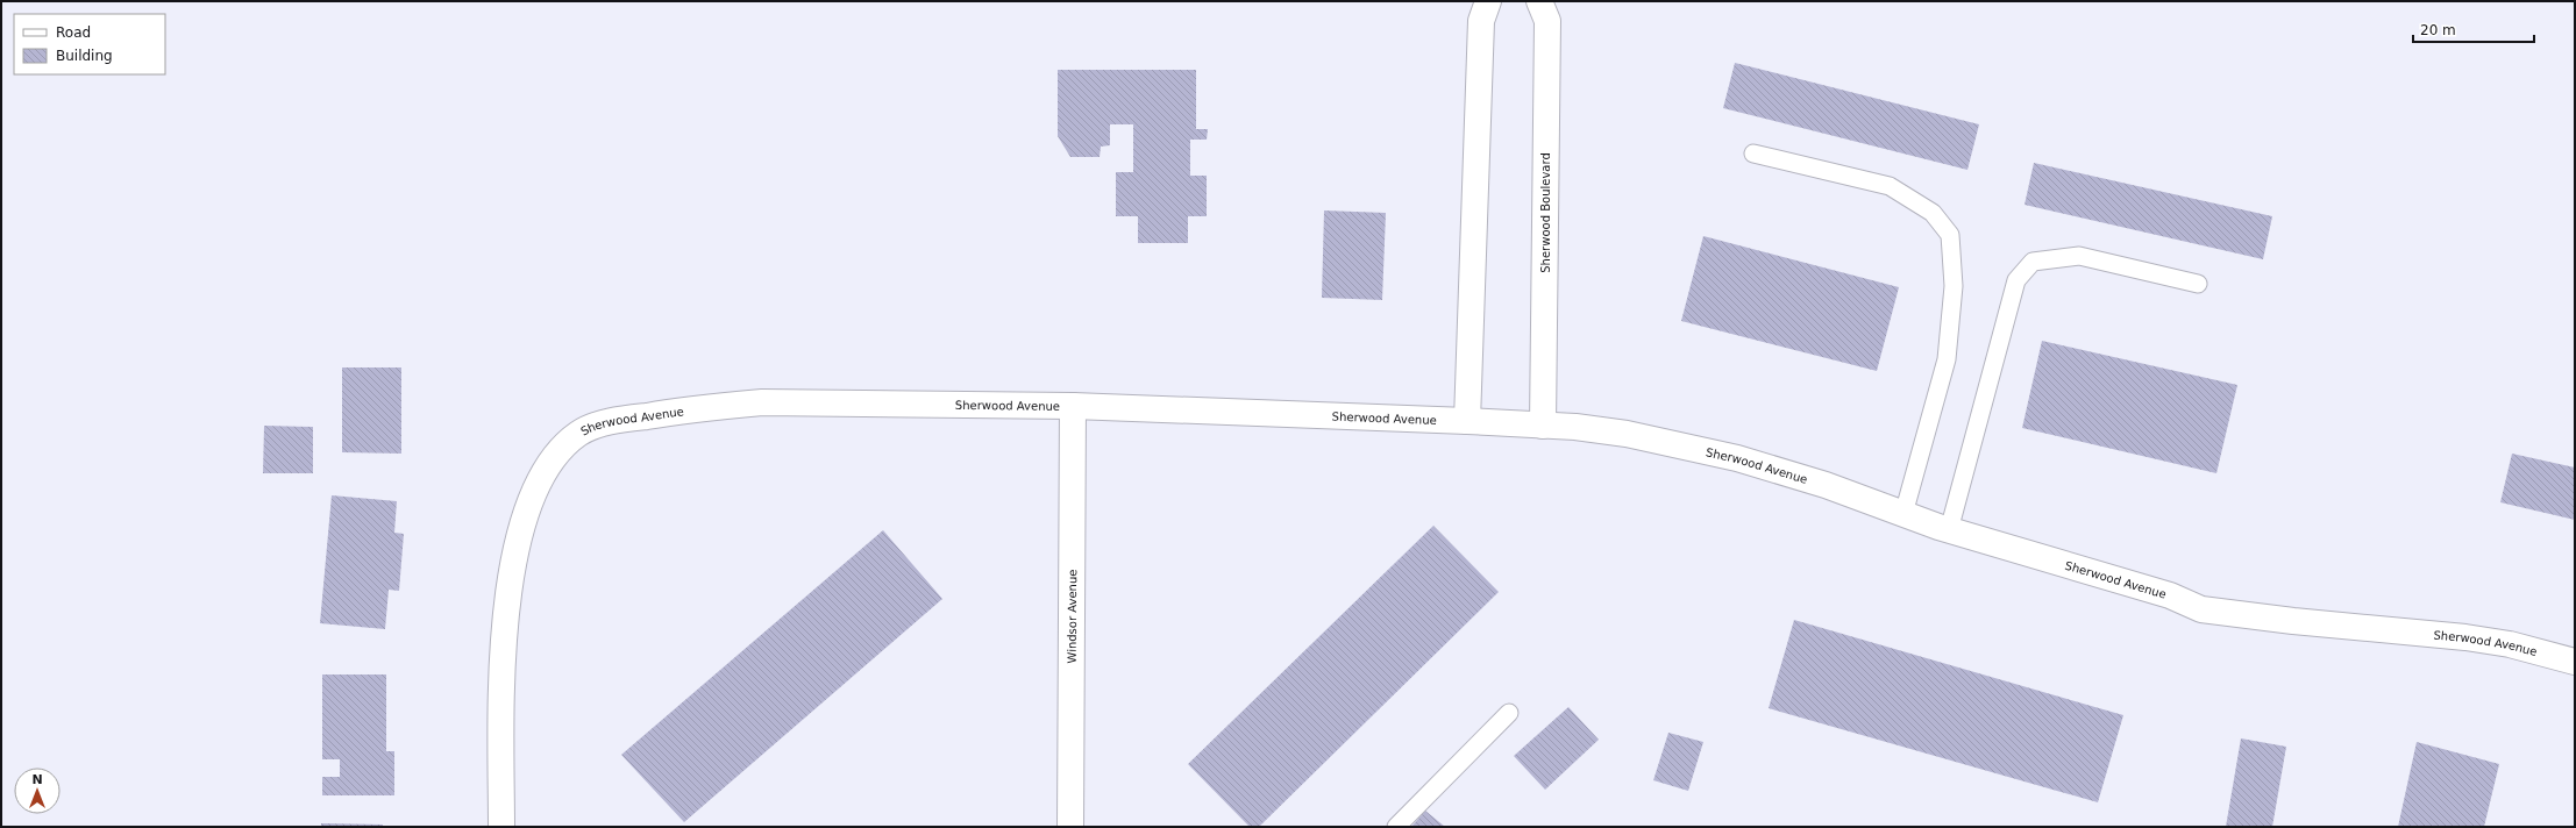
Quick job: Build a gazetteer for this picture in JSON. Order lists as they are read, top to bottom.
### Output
{
  "streets": {
    "street": ["Sherwood Boulevard", "Sherwood Avenue", "Windsor Avenue"]
  },
  "crossings": [
    ["Sherwood Boulevard", "Sherwood Avenue"],
    ["Sherwood Avenue", "Windsor Avenue"]
  ],
  "legend": ["Road", "Building"],
  "scale_bar": "20 m",
  "north": "top"
}
